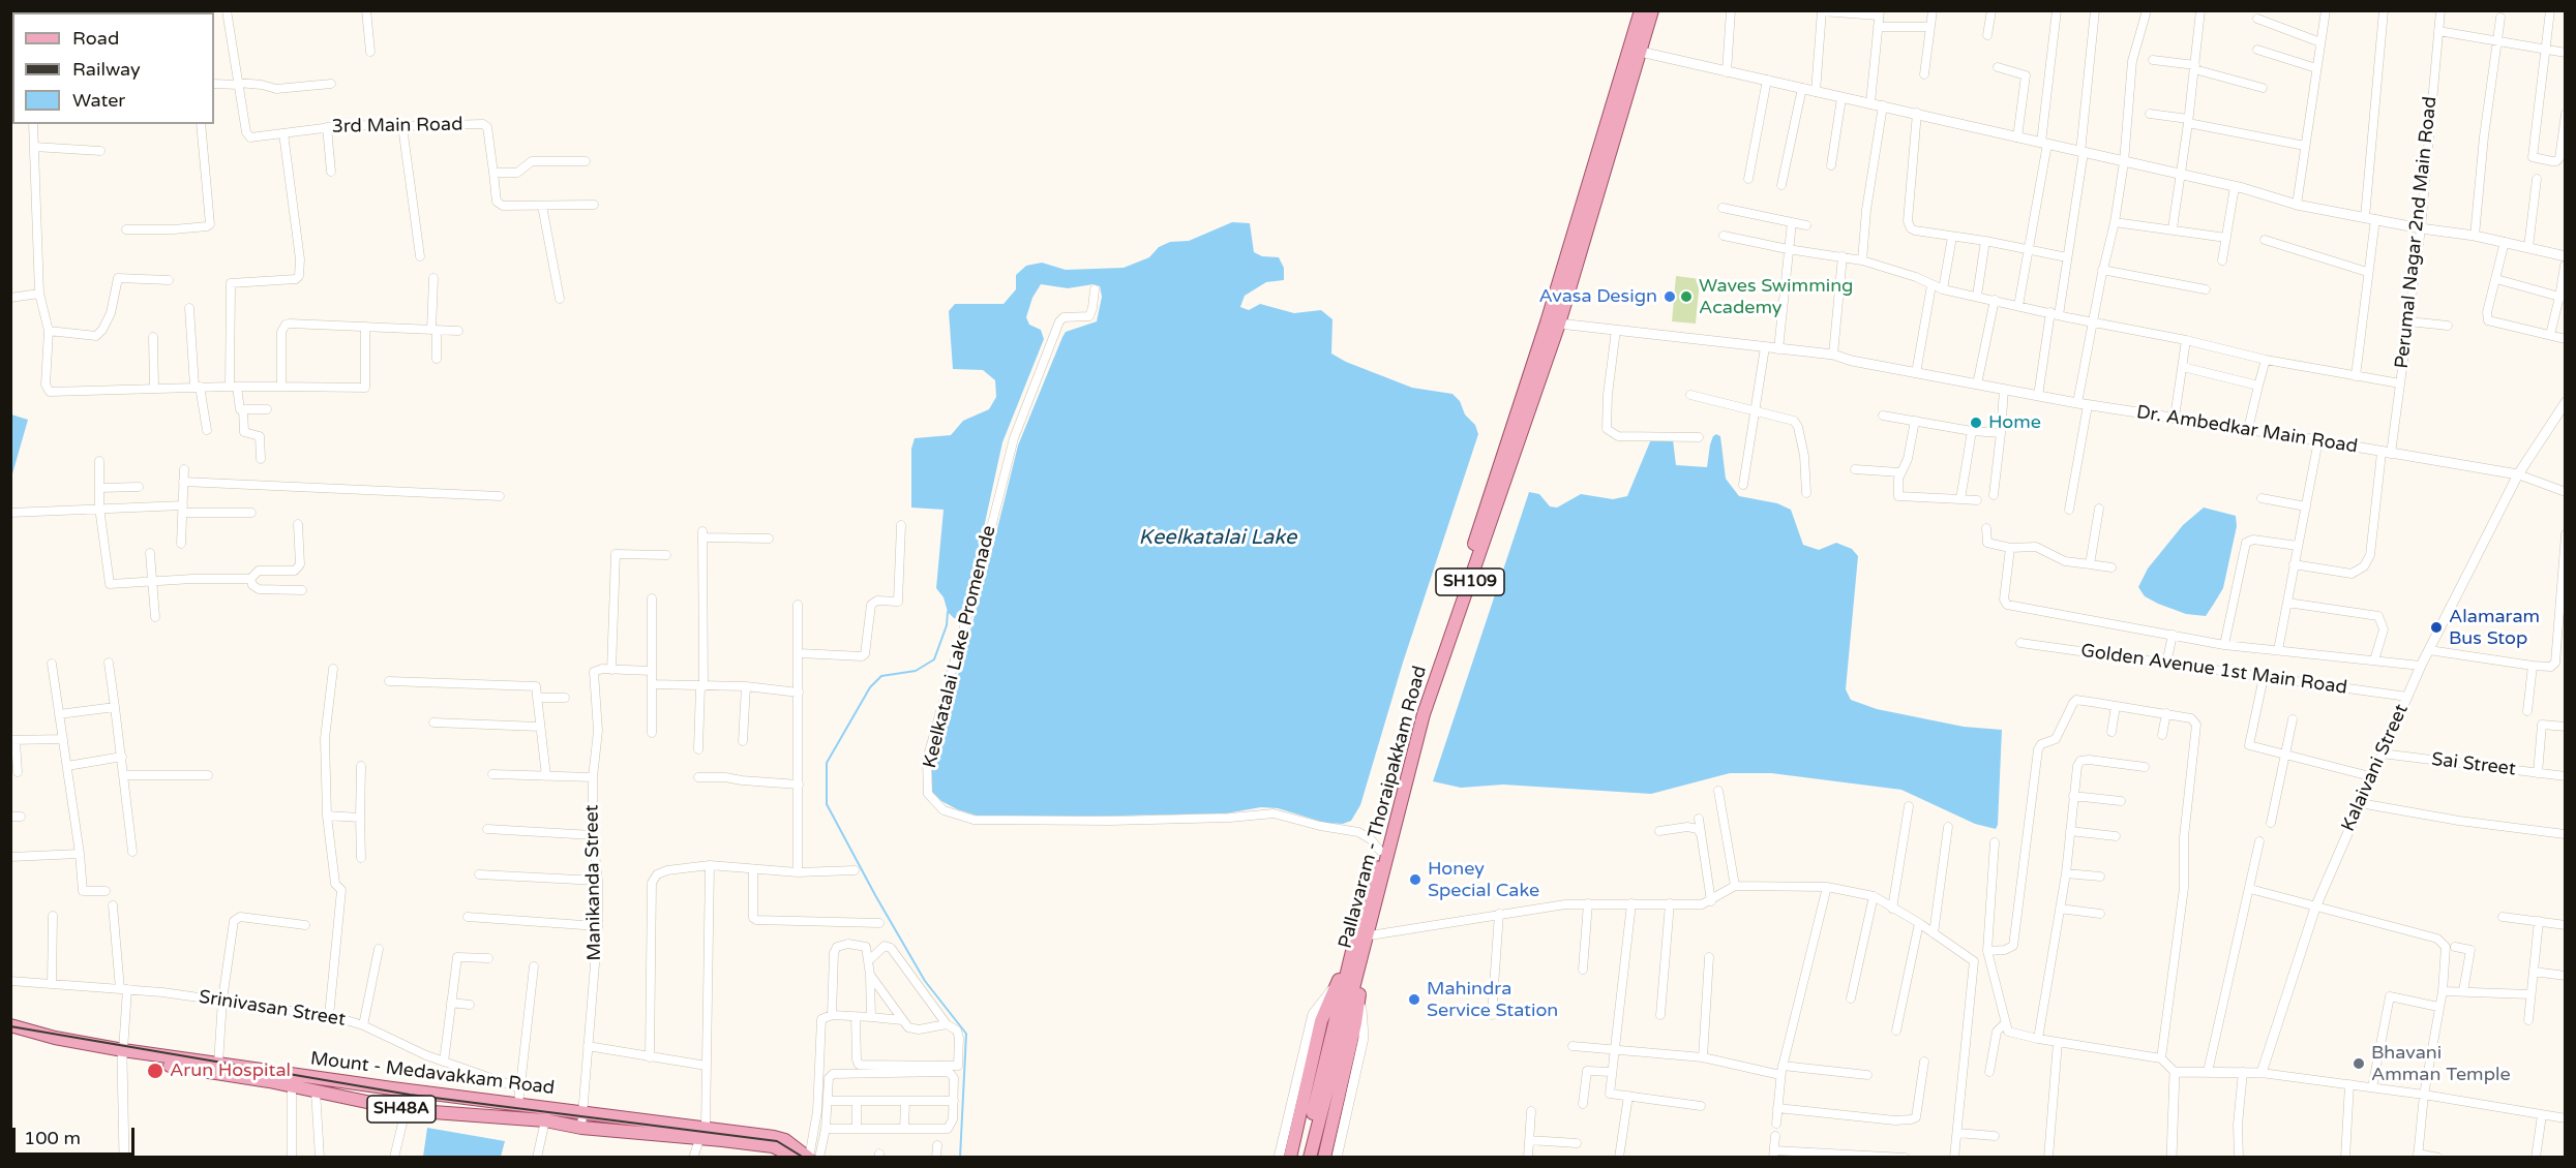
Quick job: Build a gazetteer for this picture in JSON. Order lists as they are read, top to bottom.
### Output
{
  "streets": {
    "main road": [
      "SH109",
      "Pallavaram - Thoraipakkam Road",
      "Mount - Medavakkam Road",
      "SH48A"
    ],
    "street": [
      "3rd Main Road",
      "Perumal Nagar 2nd Main Road",
      "Dr. Ambedkar Main Road",
      "Keelkatalai Lake Promenade",
      "Golden Avenue 1st Main Road",
      "Sai Street",
      "Kalaivani Street",
      "Manikanda Street",
      "Srinivasan Street"
    ]
  },
  "crossings": [
    ["Perumal Nagar 2nd Main Road", "Dr. Ambedkar Main Road"],
    ["Dr. Ambedkar Main Road", "Kalaivani Street"],
    ["Dr. Ambedkar Main Road", "Pallavaram - Thoraipakkam Road"],
    ["Keelkatalai Lake Promenade", "Pallavaram - Thoraipakkam Road"],
    ["Golden Avenue 1st Main Road", "Kalaivani Street"],
    ["Sai Street", "Kalaivani Street"],
    ["Manikanda Street", "Mount - Medavakkam Road"],
    ["Manikanda Street", "SH48A"],
    ["Mount - Medavakkam Road", "SH48A"]
  ],
  "water": ["Keelkatalai Lake"],
  "places": [
    "Avasa Design",
    "Waves Swimming Academy",
    "Home",
    "Alamaram Bus Stop",
    "Honey Special Cake",
    "Mahindra Service Station",
    "Bhavani Amman Temple",
    "Arun Hospital"
  ],
  "legend": ["Road", "Railway", "Water"],
  "scale_bar": "100 m"
}
